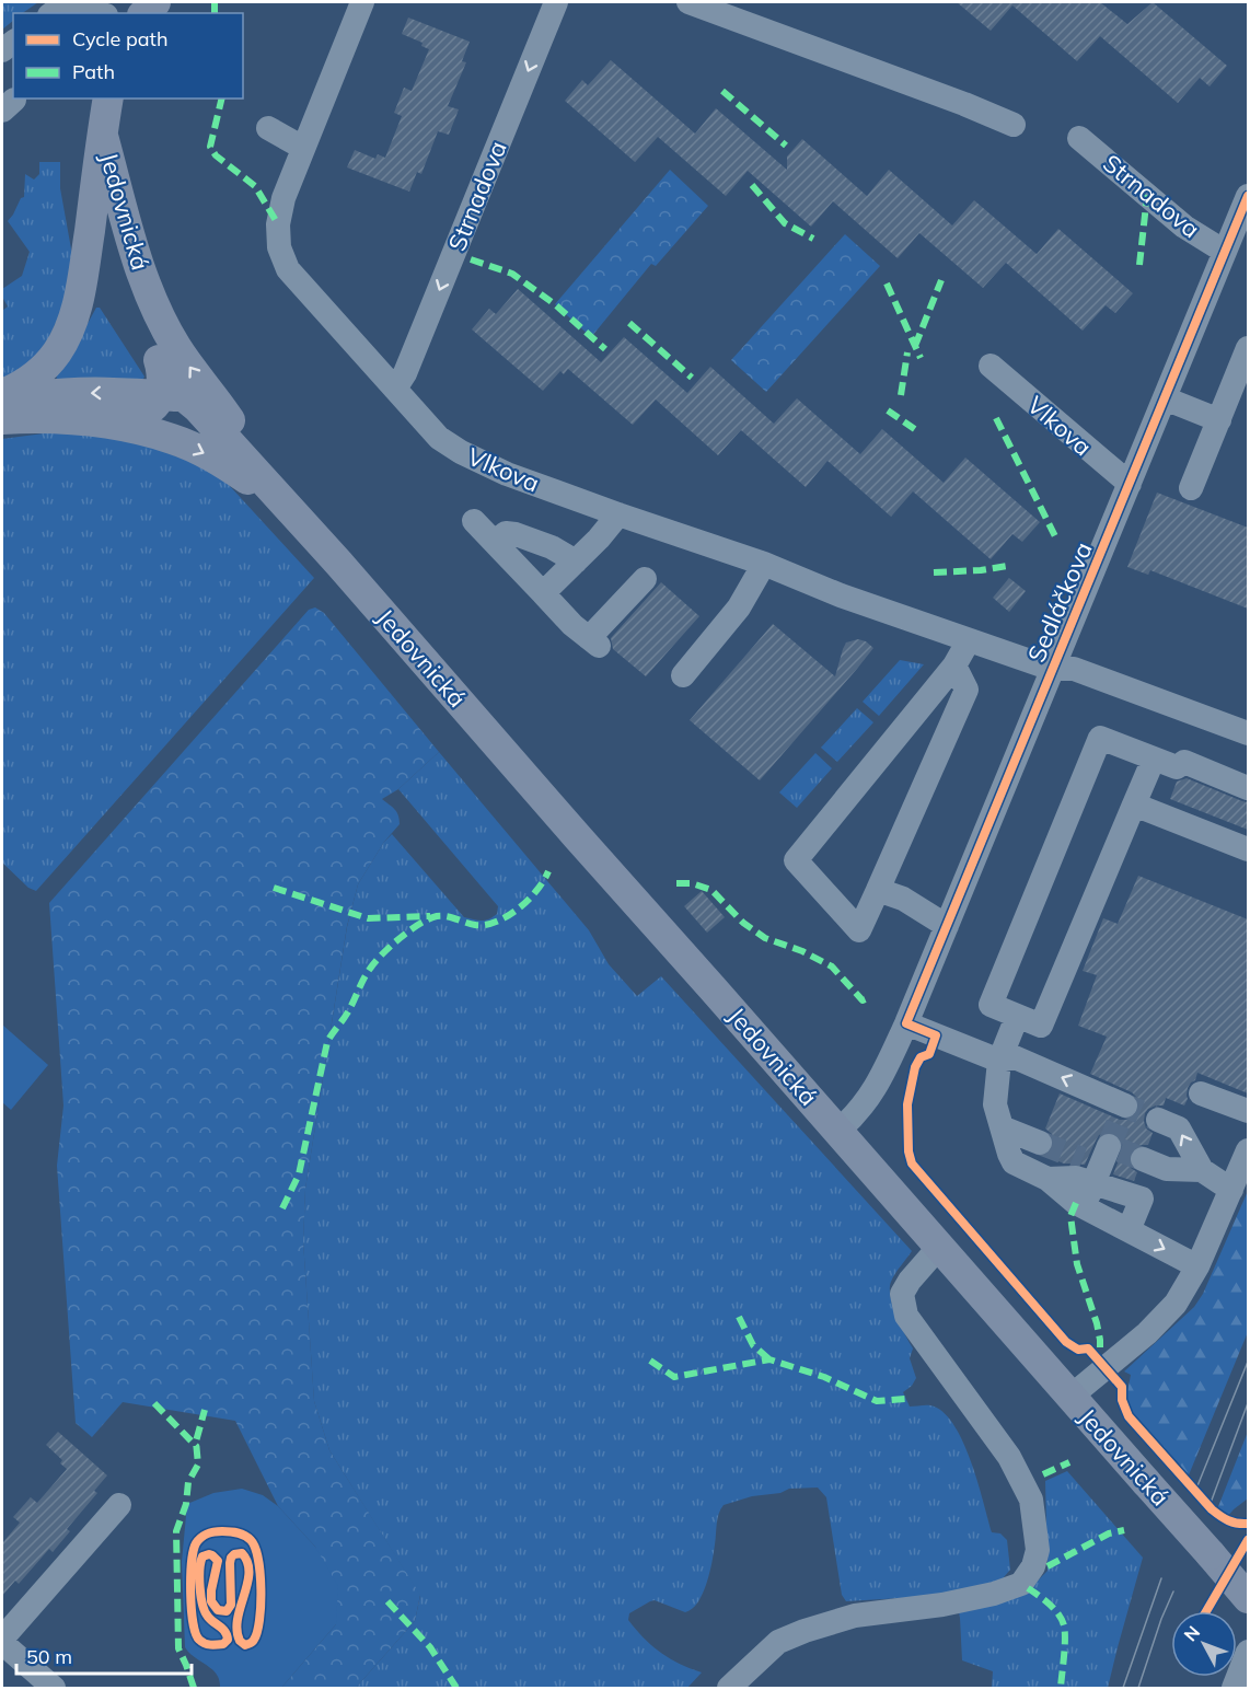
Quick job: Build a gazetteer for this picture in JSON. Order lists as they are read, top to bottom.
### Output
{
  "streets": {
    "main road": ["Jedovnická"],
    "street": ["Strnadova", "Vlkova", "Sedláčkova"]
  },
  "crossings": [
    ["Strnadova", "Vlkova"],
    ["Strnadova", "Sedláčkova"],
    ["Jedovnická", "Sedláčkova"],
    ["Vlkova", "Sedláčkova"]
  ],
  "one_way": ["Strnadova"],
  "legend": ["Cycle path", "Path"],
  "scale_bar": "50 m",
  "north": "top left"
}
